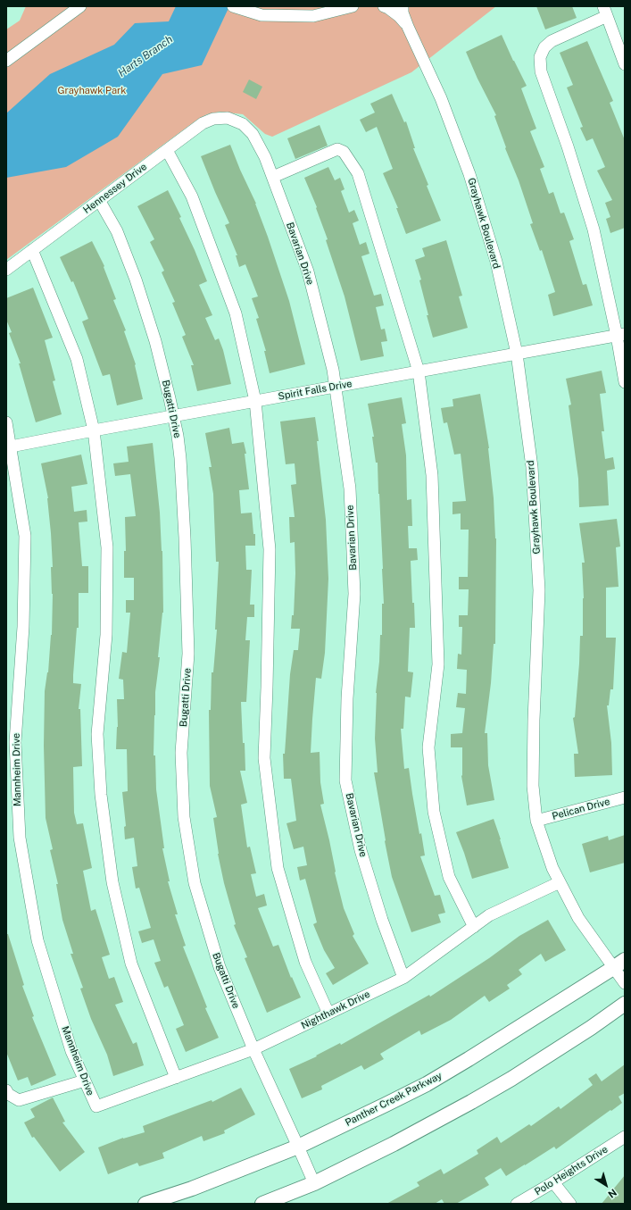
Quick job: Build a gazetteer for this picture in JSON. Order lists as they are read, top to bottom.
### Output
{
  "streets": {
    "main road": ["Panther Creek Parkway"],
    "street": [
      "Hennessey Drive",
      "Grayhawk Boulevard",
      "Bavarian Drive",
      "Spirit Falls Drive",
      "Bugatti Drive",
      "Mannheim Drive",
      "Pelican Drive",
      "Nighthawk Drive",
      "Polo Heights Drive"
    ]
  },
  "crossings": [
    ["Hennessey Drive", "Bavarian Drive"],
    ["Hennessey Drive", "Bugatti Drive"],
    ["Grayhawk Boulevard", "Spirit Falls Drive"],
    ["Grayhawk Boulevard", "Pelican Drive"],
    ["Grayhawk Boulevard", "Nighthawk Drive"],
    ["Grayhawk Boulevard", "Panther Creek Parkway"],
    ["Bavarian Drive", "Spirit Falls Drive"],
    ["Bavarian Drive", "Nighthawk Drive"],
    ["Spirit Falls Drive", "Bugatti Drive"],
    ["Spirit Falls Drive", "Mannheim Drive"],
    ["Bugatti Drive", "Nighthawk Drive"],
    ["Bugatti Drive", "Panther Creek Parkway"],
    ["Mannheim Drive", "Nighthawk Drive"]
  ],
  "water": ["Harts Branch"],
  "parks": ["Grayhawk Park"],
  "north": "bottom right"
}
